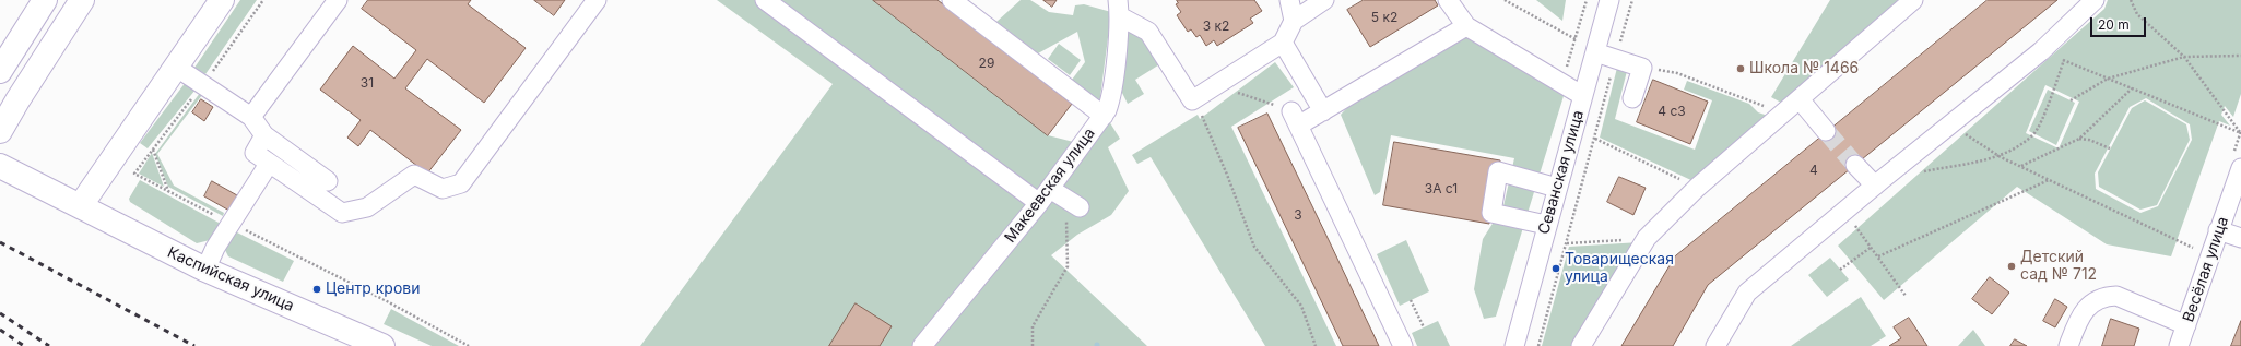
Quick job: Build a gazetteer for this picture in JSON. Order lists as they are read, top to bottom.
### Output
{
  "streets": {
    "main road": ["Каспийская улица"],
    "street": ["Севанская улица", "Макеевская улица", "Весёлая улица"]
  },
  "places": [
    "Школа № 1466",
    "Детский сад № 712",
    "Товарищеская улица",
    "Центр крови"
  ],
  "house_numbers": [
    "5 к2",
    "3 к2",
    "29",
    "31",
    "4 с3",
    "4",
    "3А с1",
    "3"
  ],
  "scale_bar": "20 m"
}
